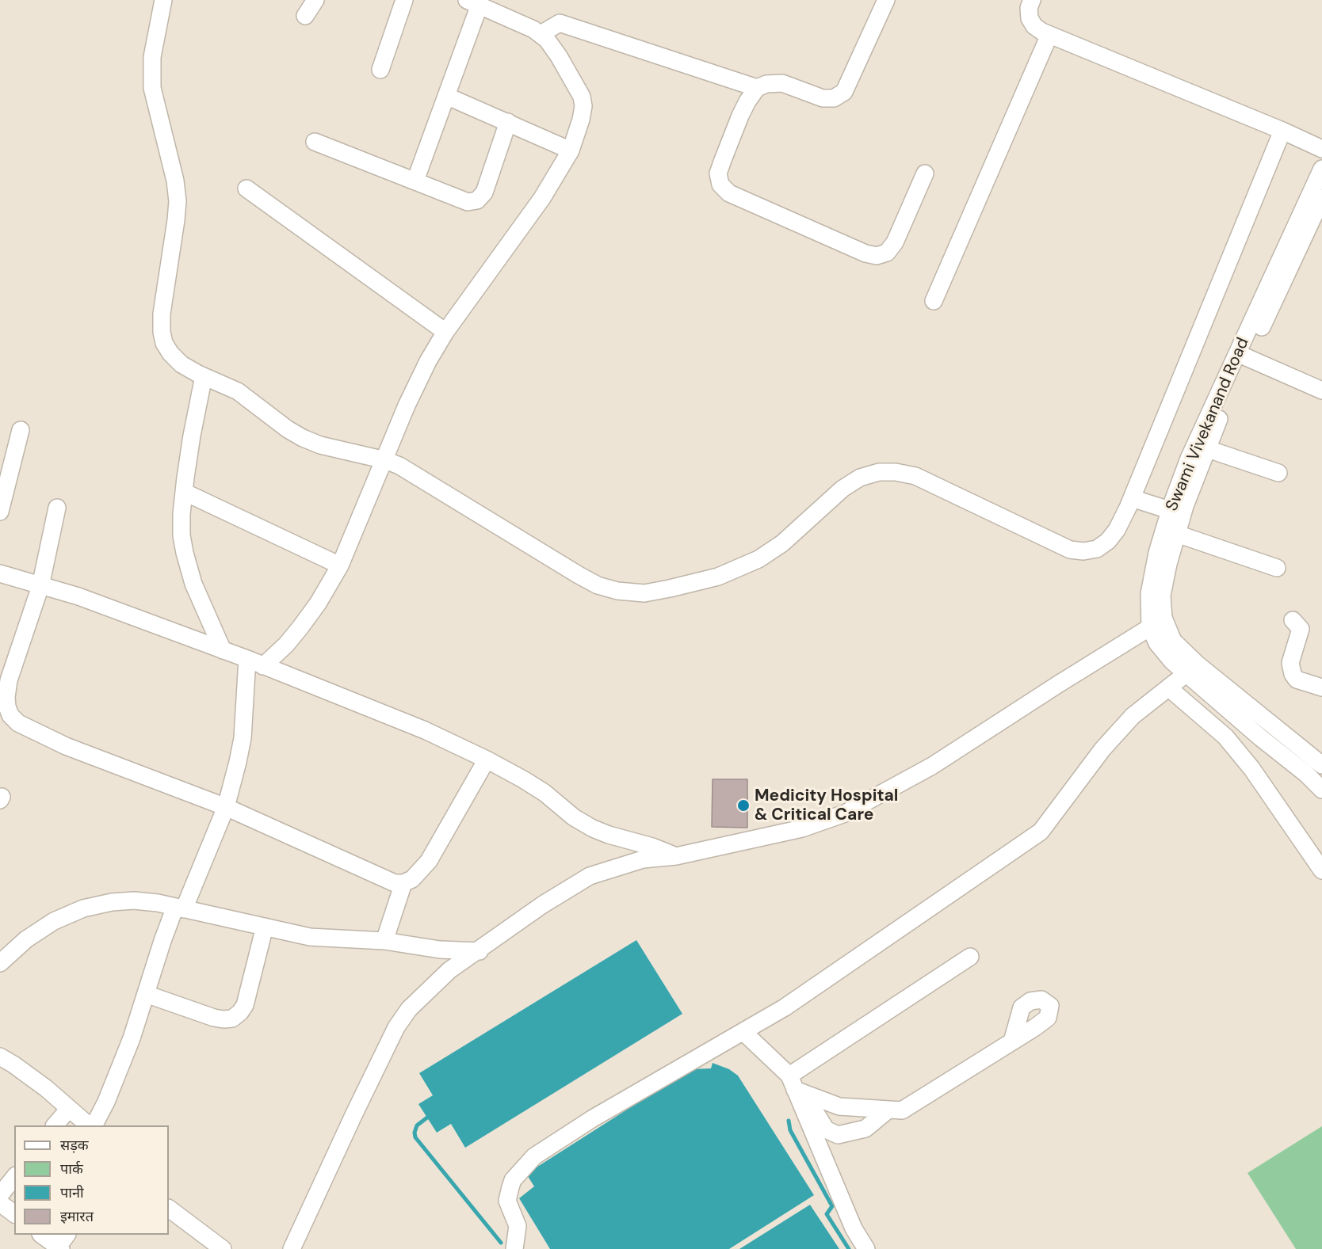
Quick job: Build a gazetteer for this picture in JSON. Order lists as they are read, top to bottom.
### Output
{
  "streets": {
    "street": ["Swami Vivekanand Road"]
  },
  "places": ["Medicity Hospital & Critical Care"],
  "legend": [
    "सड़क",
    "पार्क",
    "पानी",
    "इमारत"
  ]
}
